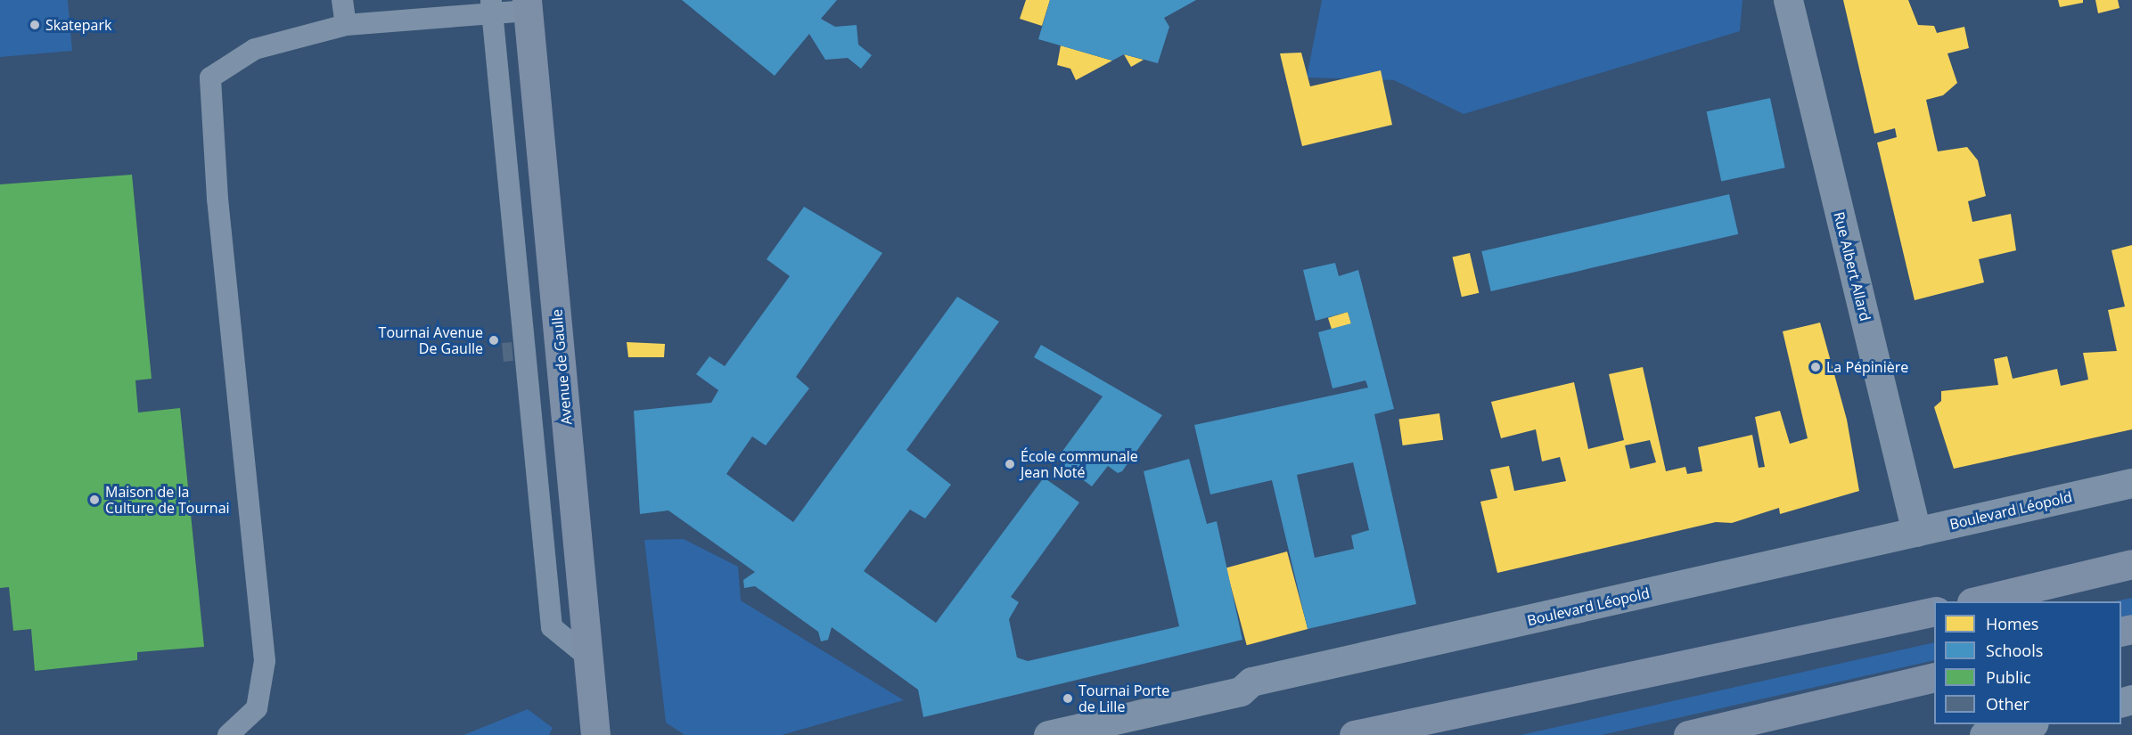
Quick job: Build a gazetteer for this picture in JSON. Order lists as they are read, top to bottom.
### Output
{
  "streets": {
    "main road": ["Avenue de Gaulle"],
    "street": ["Rue Albert Allard", "Boulevard Léopold"]
  },
  "crossings": [
    ["Rue Albert Allard", "Boulevard Léopold"]
  ],
  "places": [
    "Skatepark",
    "Tournai Avenue De Gaulle",
    "La Pépinière",
    "École communale Jean Noté",
    "Maison de la Culture de Tournai",
    "Tournai Porte de Lille"
  ],
  "legend": [
    "Homes",
    "Schools",
    "Public",
    "Other"
  ]
}
